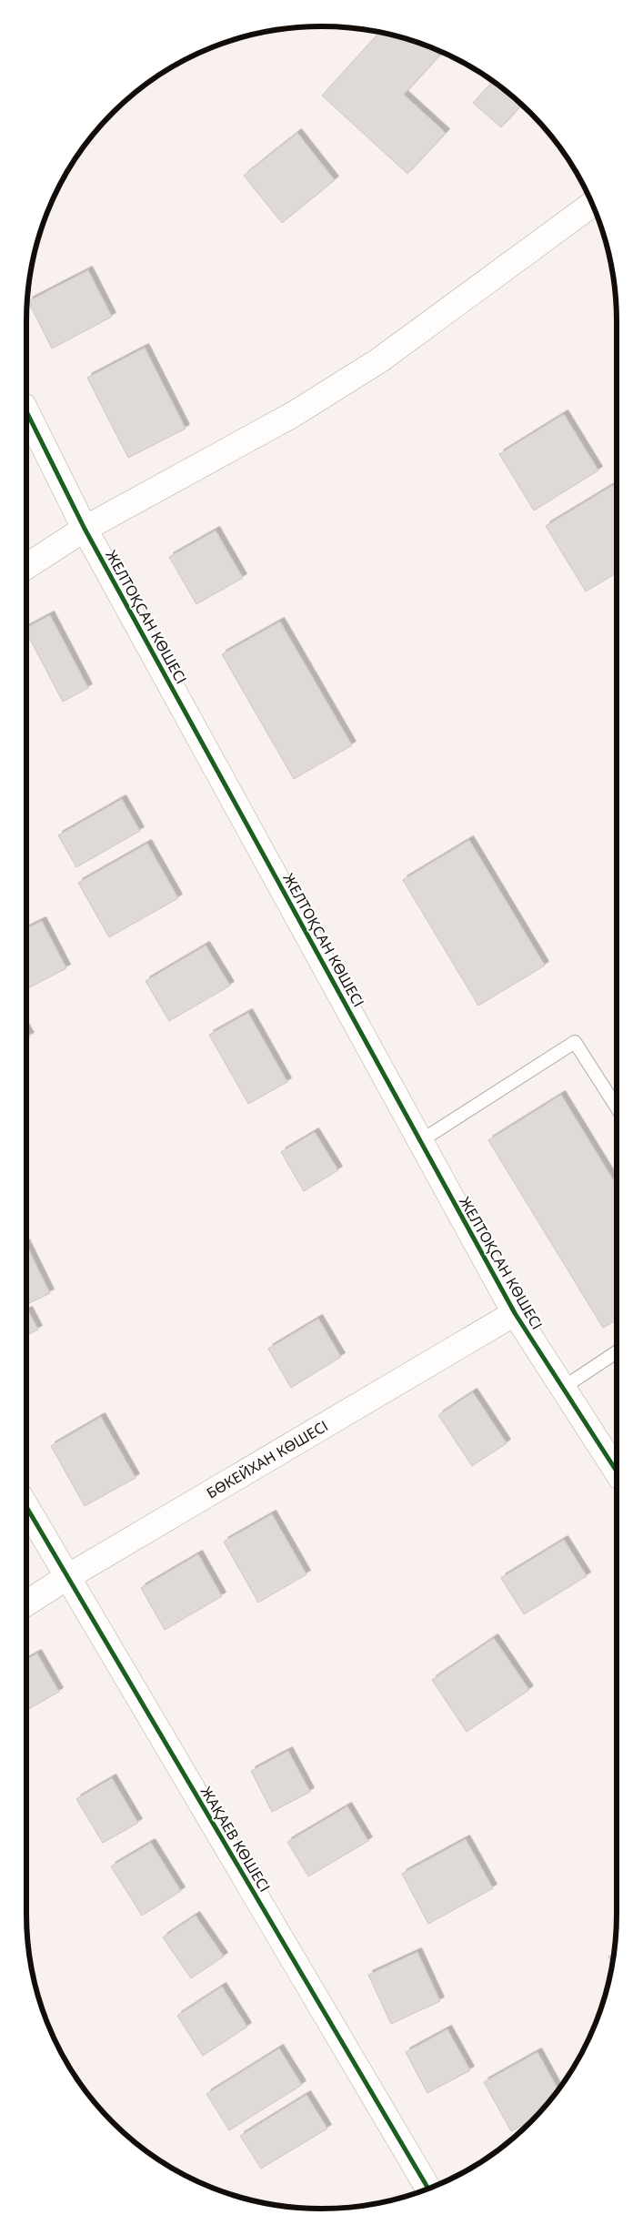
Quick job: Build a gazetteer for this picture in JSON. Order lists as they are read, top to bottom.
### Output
{
  "streets": {
    "street": ["ЖЕЛТОҚСАН КӨШЕСІ", "БӨКЕЙХАН КӨШЕСІ", "ЖАҚАЕВ КӨШЕСІ"]
  },
  "crossings": [
    ["ЖЕЛТОҚСАН КӨШЕСІ", "БӨКЕЙХАН КӨШЕСІ"],
    ["БӨКЕЙХАН КӨШЕСІ", "ЖАҚАЕВ КӨШЕСІ"]
  ]
}
